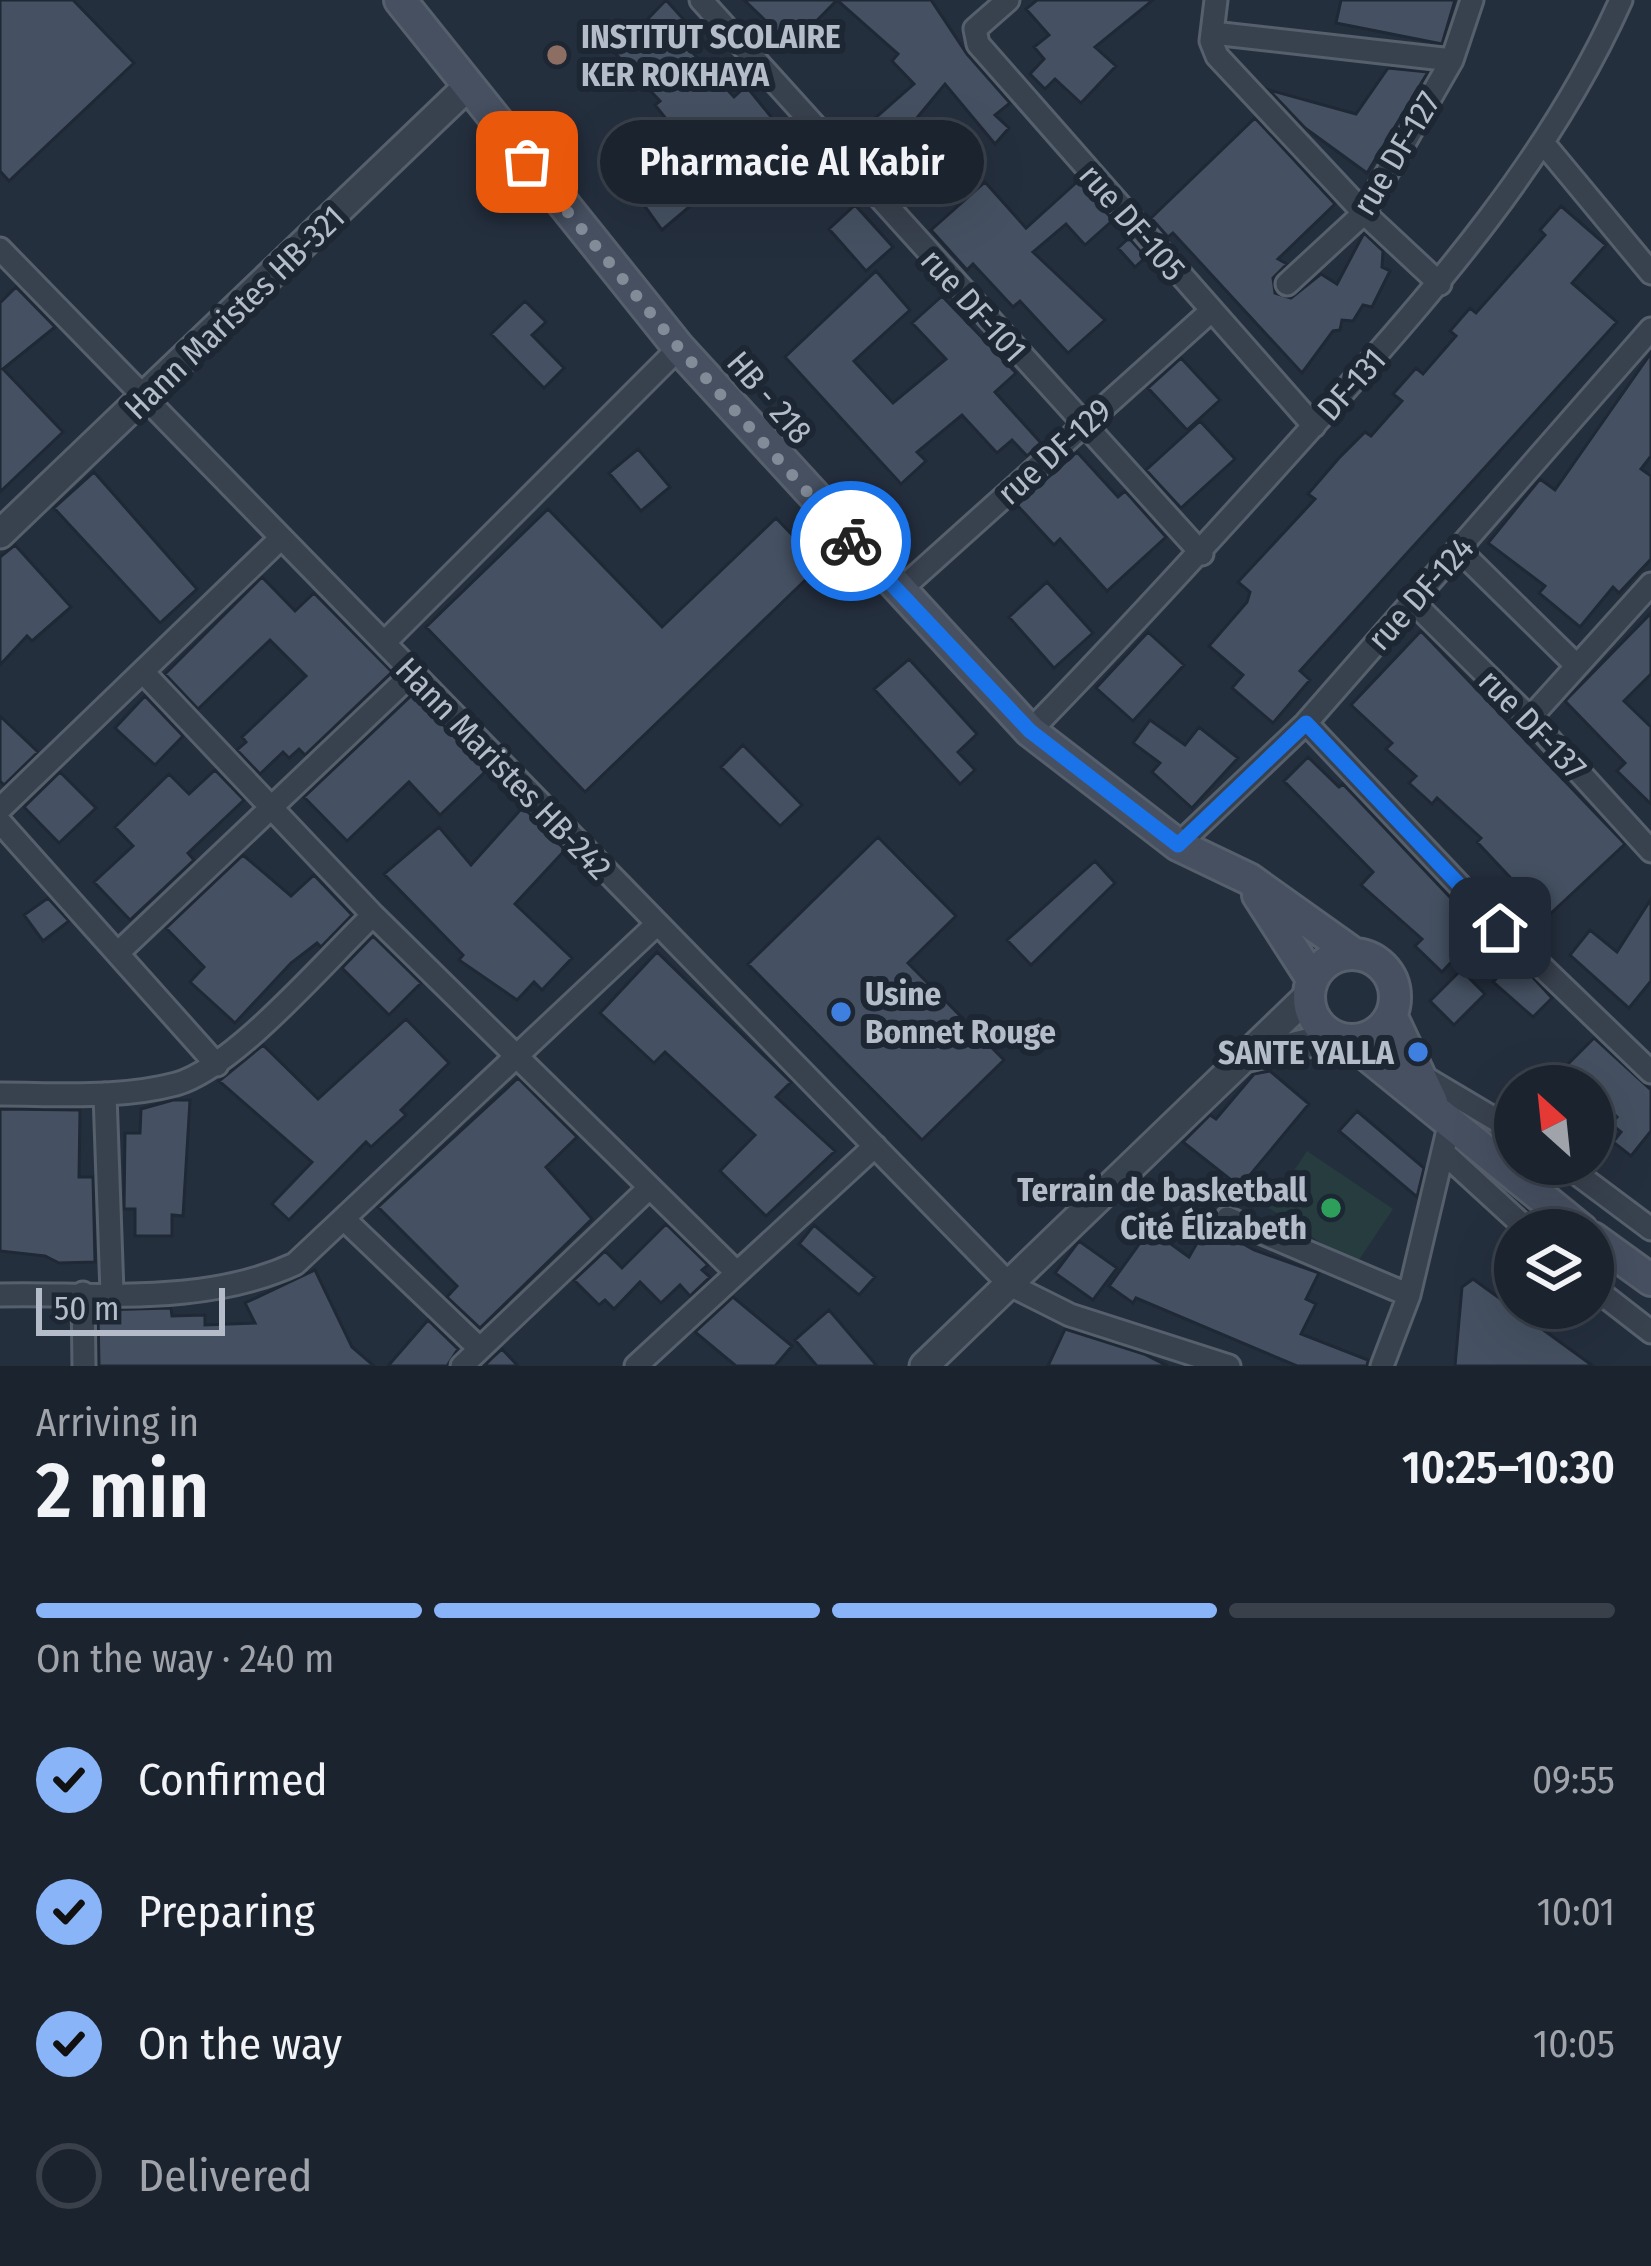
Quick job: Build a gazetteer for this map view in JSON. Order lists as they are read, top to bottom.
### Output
{
  "streets": {
    "main road": ["HB - 218"],
    "street": [
      "rue DF-127",
      "rue DF-105",
      "rue DF-101",
      "Hann Maristes HB-321",
      "DF-131",
      "rue DF-129",
      "rue DF-124",
      "rue DF-137",
      "Hann Maristes HB-242"
    ]
  },
  "crossings": [
    ["rue DF-105", "DF-131"],
    ["rue DF-105", "rue DF-129"],
    ["rue DF-101", "DF-131"],
    ["rue DF-101", "rue DF-129"],
    ["Hann Maristes HB-321", "HB - 218"],
    ["Hann Maristes HB-321", "Hann Maristes HB-242"],
    ["DF-131", "HB - 218"],
    ["HB - 218", "rue DF-129"],
    ["HB - 218", "rue DF-124"],
    ["rue DF-124", "rue DF-137"]
  ],
  "places": [
    "INSTITUT SCOLAIRE KER ROKHAYA",
    "Pharmacie Al Kabir",
    "Usine Bonnet Rouge",
    "SANTE YALLA",
    "Terrain de basketball Cité Élizabeth"
  ],
  "scale_bar": "50 m",
  "north": "top left",
  "page": {
    "bubble": "Pharmacie Al Kabir",
    "scale": "50 m",
    "heading": ["2 min", "Arriving in", "10:25–10:30"],
    "bar": "On the way · 240 m",
    "list": [
      ["Confirmed", "09:55"],
      ["Preparing", "10:01"],
      ["On the way", "10:05"],
      "Delivered"
    ]
  }
}
